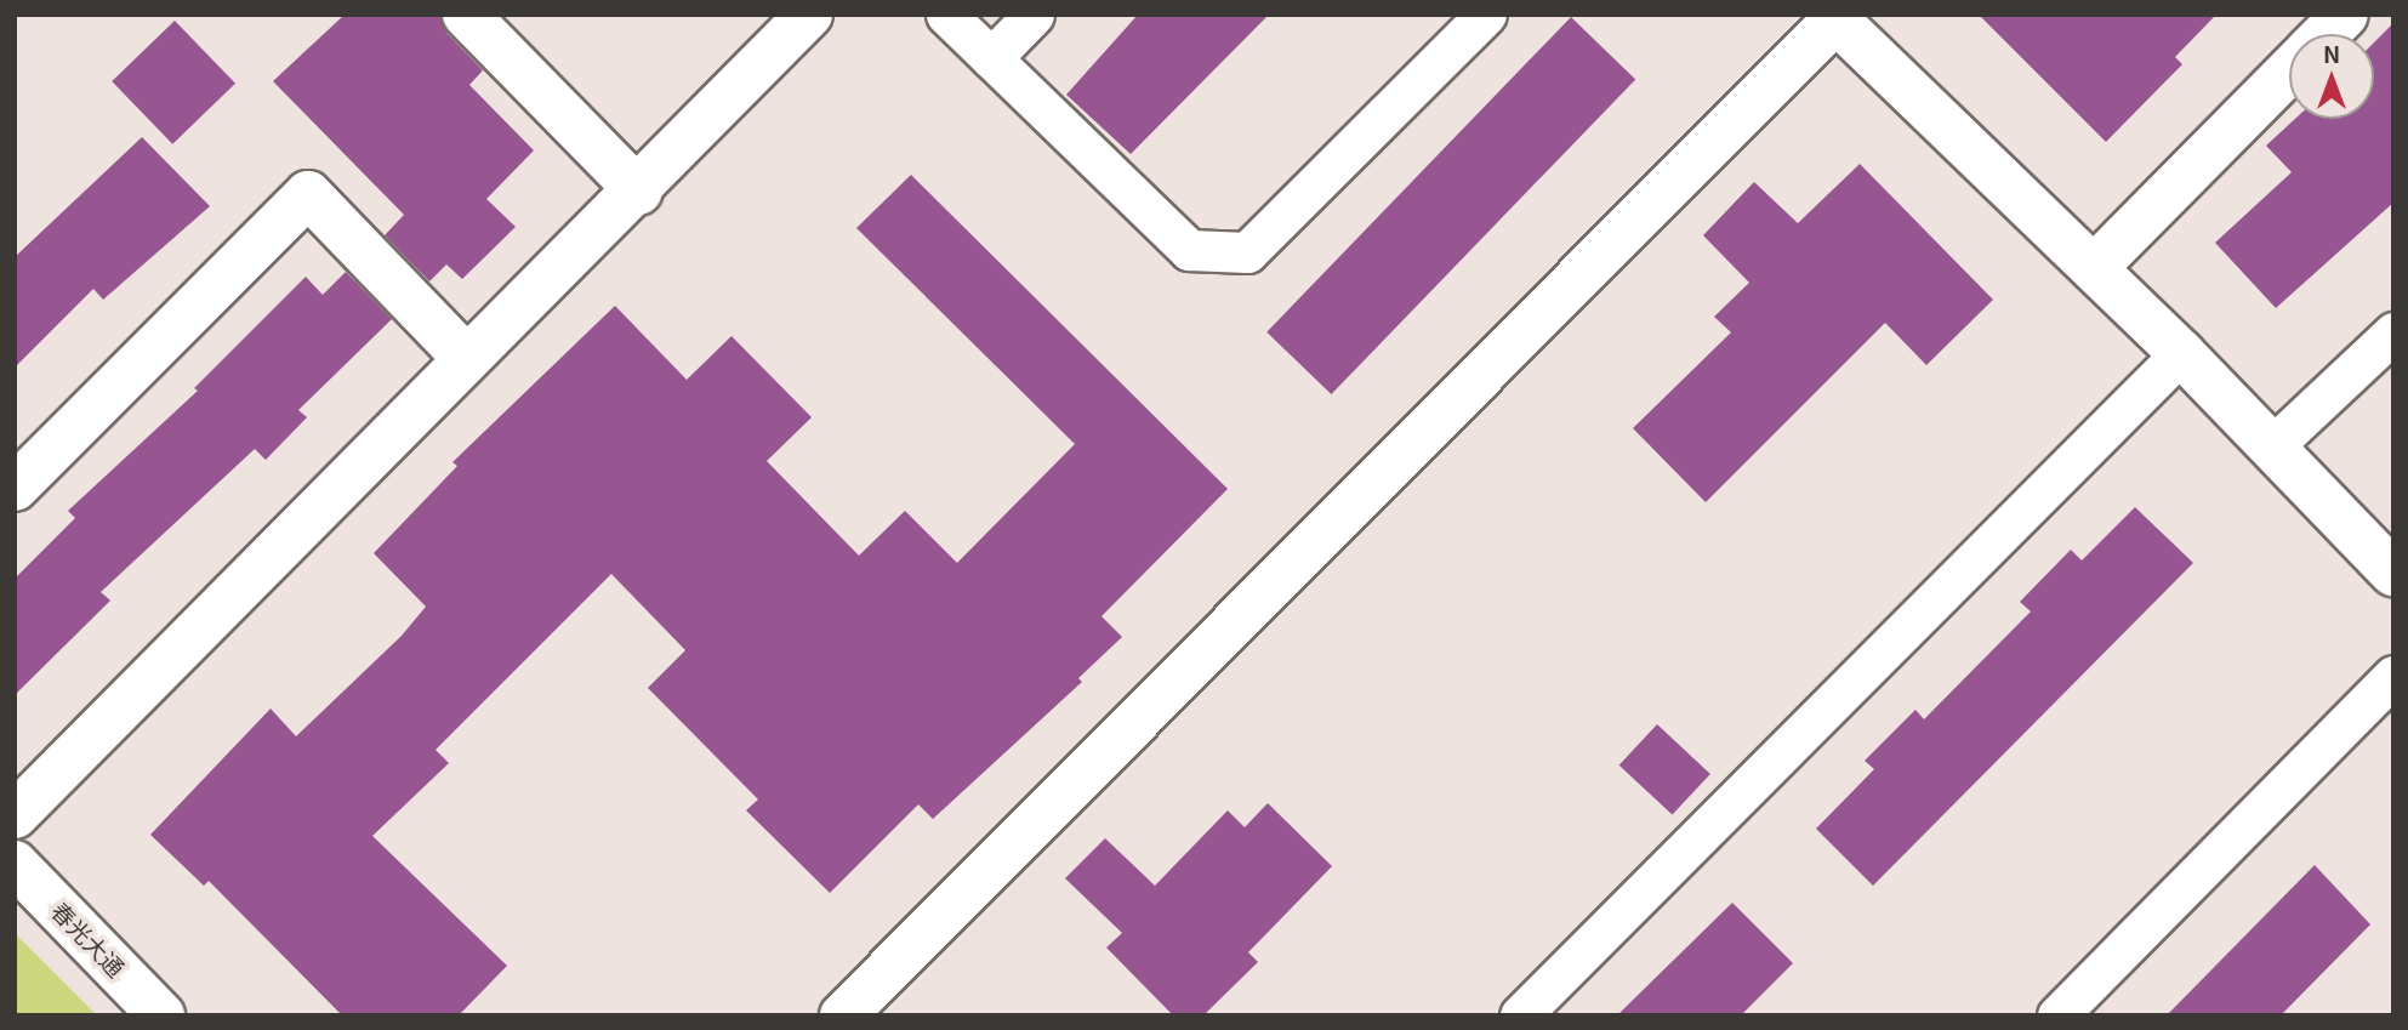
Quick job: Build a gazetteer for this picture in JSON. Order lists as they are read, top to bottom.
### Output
{
  "streets": {
    "street": ["春光大通"]
  },
  "north": "top"
}
